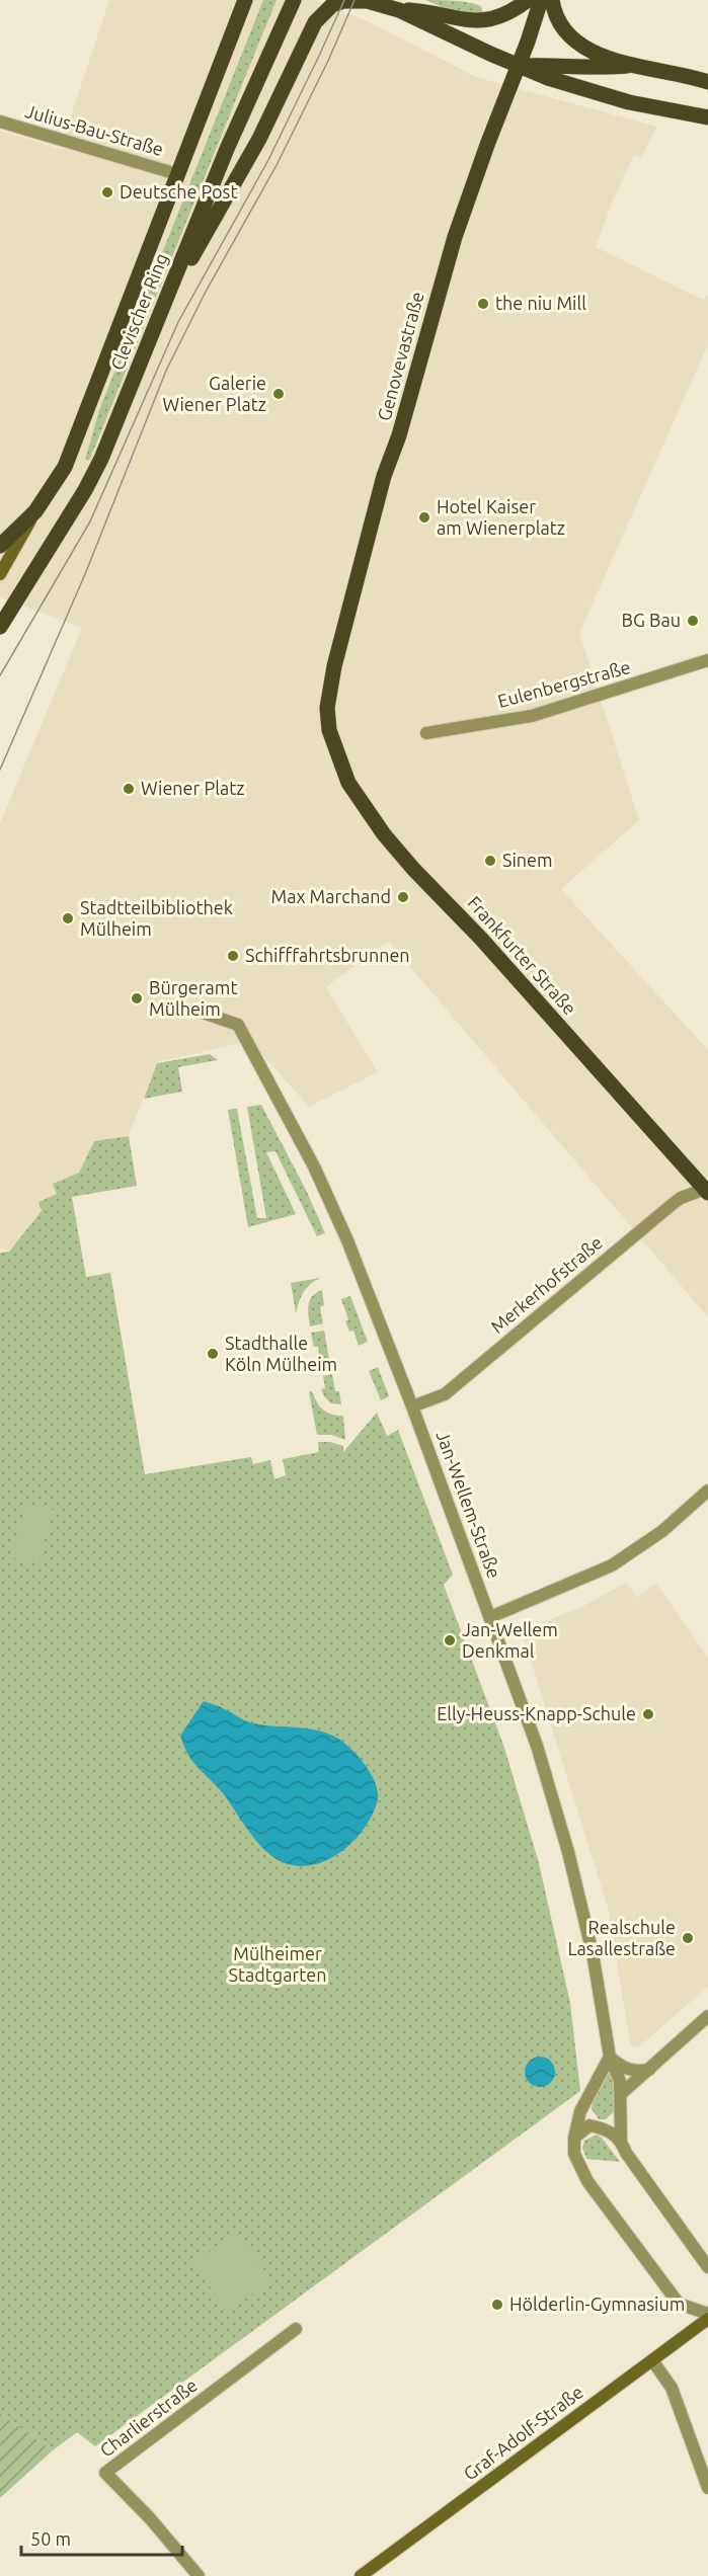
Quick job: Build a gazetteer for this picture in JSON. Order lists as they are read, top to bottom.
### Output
{
  "streets": {
    "main road": ["Clevischer Ring", "Genovevastraße", "Frankfurter Straße"],
    "street": [
      "Julius-Bau-Straße",
      "Eulenbergstraße",
      "Merkerhofstraße",
      "Jan-Wellem-Straße",
      "Charlierstraße",
      "Graf-Adolf-Straße"
    ]
  },
  "crossings": [
    ["Julius-Bau-Straße", "Clevischer Ring"],
    ["Genovevastraße", "Frankfurter Straße"],
    ["Frankfurter Straße", "Merkerhofstraße"],
    ["Merkerhofstraße", "Jan-Wellem-Straße"]
  ],
  "parks": ["Mülheimer Stadtgarten"],
  "places": [
    "Deutsche Post",
    "the niu Mill",
    "Galerie Wiener Platz",
    "Hotel Kaiser am Wienerplatz",
    "BG Bau",
    "Wiener Platz",
    "Sinem",
    "Max Marchand",
    "Stadtteilbibliothek Mülheim",
    "Schifffahrtsbrunnen",
    "Bürgeramt Mülheim",
    "Stadthalle Köln Mülheim",
    "Jan-Wellem Denkmal",
    "Elly-Heuss-Knapp-Schule",
    "Realschule Lasallestraße",
    "Hölderlin-Gymnasium"
  ],
  "scale_bar": "50 m"
}
